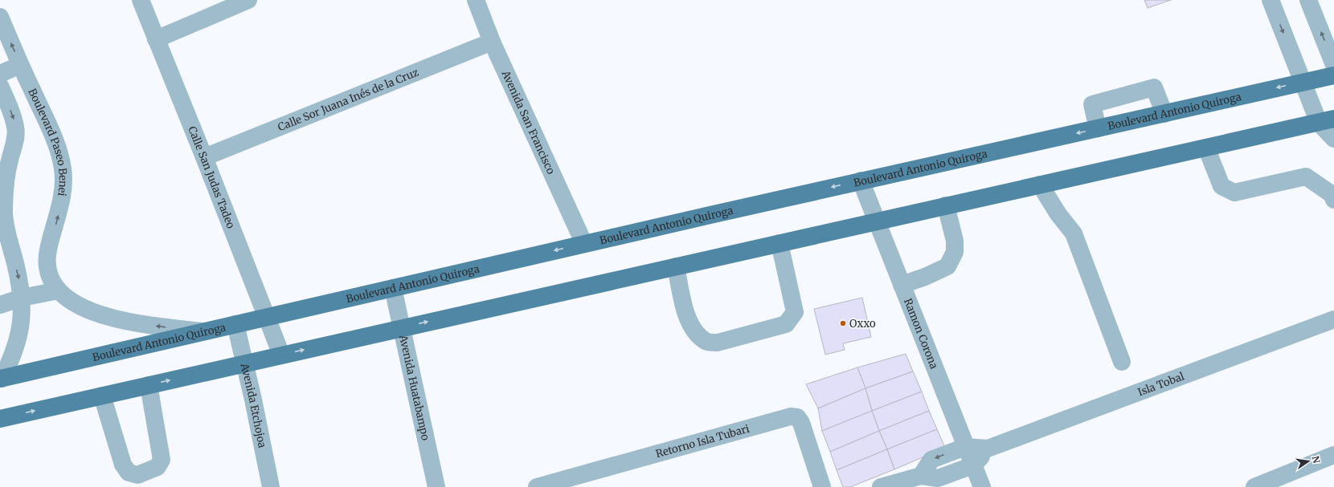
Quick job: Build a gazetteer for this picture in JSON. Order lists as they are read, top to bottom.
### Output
{
  "streets": {
    "main road": ["Boulevard Antonio Quiroga"],
    "street": [
      "Calle Sor Juana Inés de la Cruz",
      "Avenida San Francisco",
      "Boulevard Paseo Benei",
      "Calle San Judas Tadeo",
      "Ramon Corona",
      "Isla Tobal",
      "Avenida Huatabampo",
      "Avenida Etchojoa",
      "Retorno Isla Tubari"
    ]
  },
  "crossings": [
    ["Calle Sor Juana Inés de la Cruz", "Avenida San Francisco"],
    ["Calle Sor Juana Inés de la Cruz", "Calle San Judas Tadeo"],
    ["Boulevard Antonio Quiroga", "Avenida San Francisco"],
    ["Boulevard Antonio Quiroga", "Boulevard Paseo Benei"],
    ["Boulevard Antonio Quiroga", "Calle San Judas Tadeo"],
    ["Boulevard Antonio Quiroga", "Ramon Corona"],
    ["Boulevard Antonio Quiroga", "Avenida Huatabampo"],
    ["Boulevard Antonio Quiroga", "Avenida Etchojoa"],
    ["Ramon Corona", "Isla Tobal"]
  ],
  "one_way": ["Boulevard Paseo Benei"],
  "places": ["Oxxo"],
  "north": "right"
}
